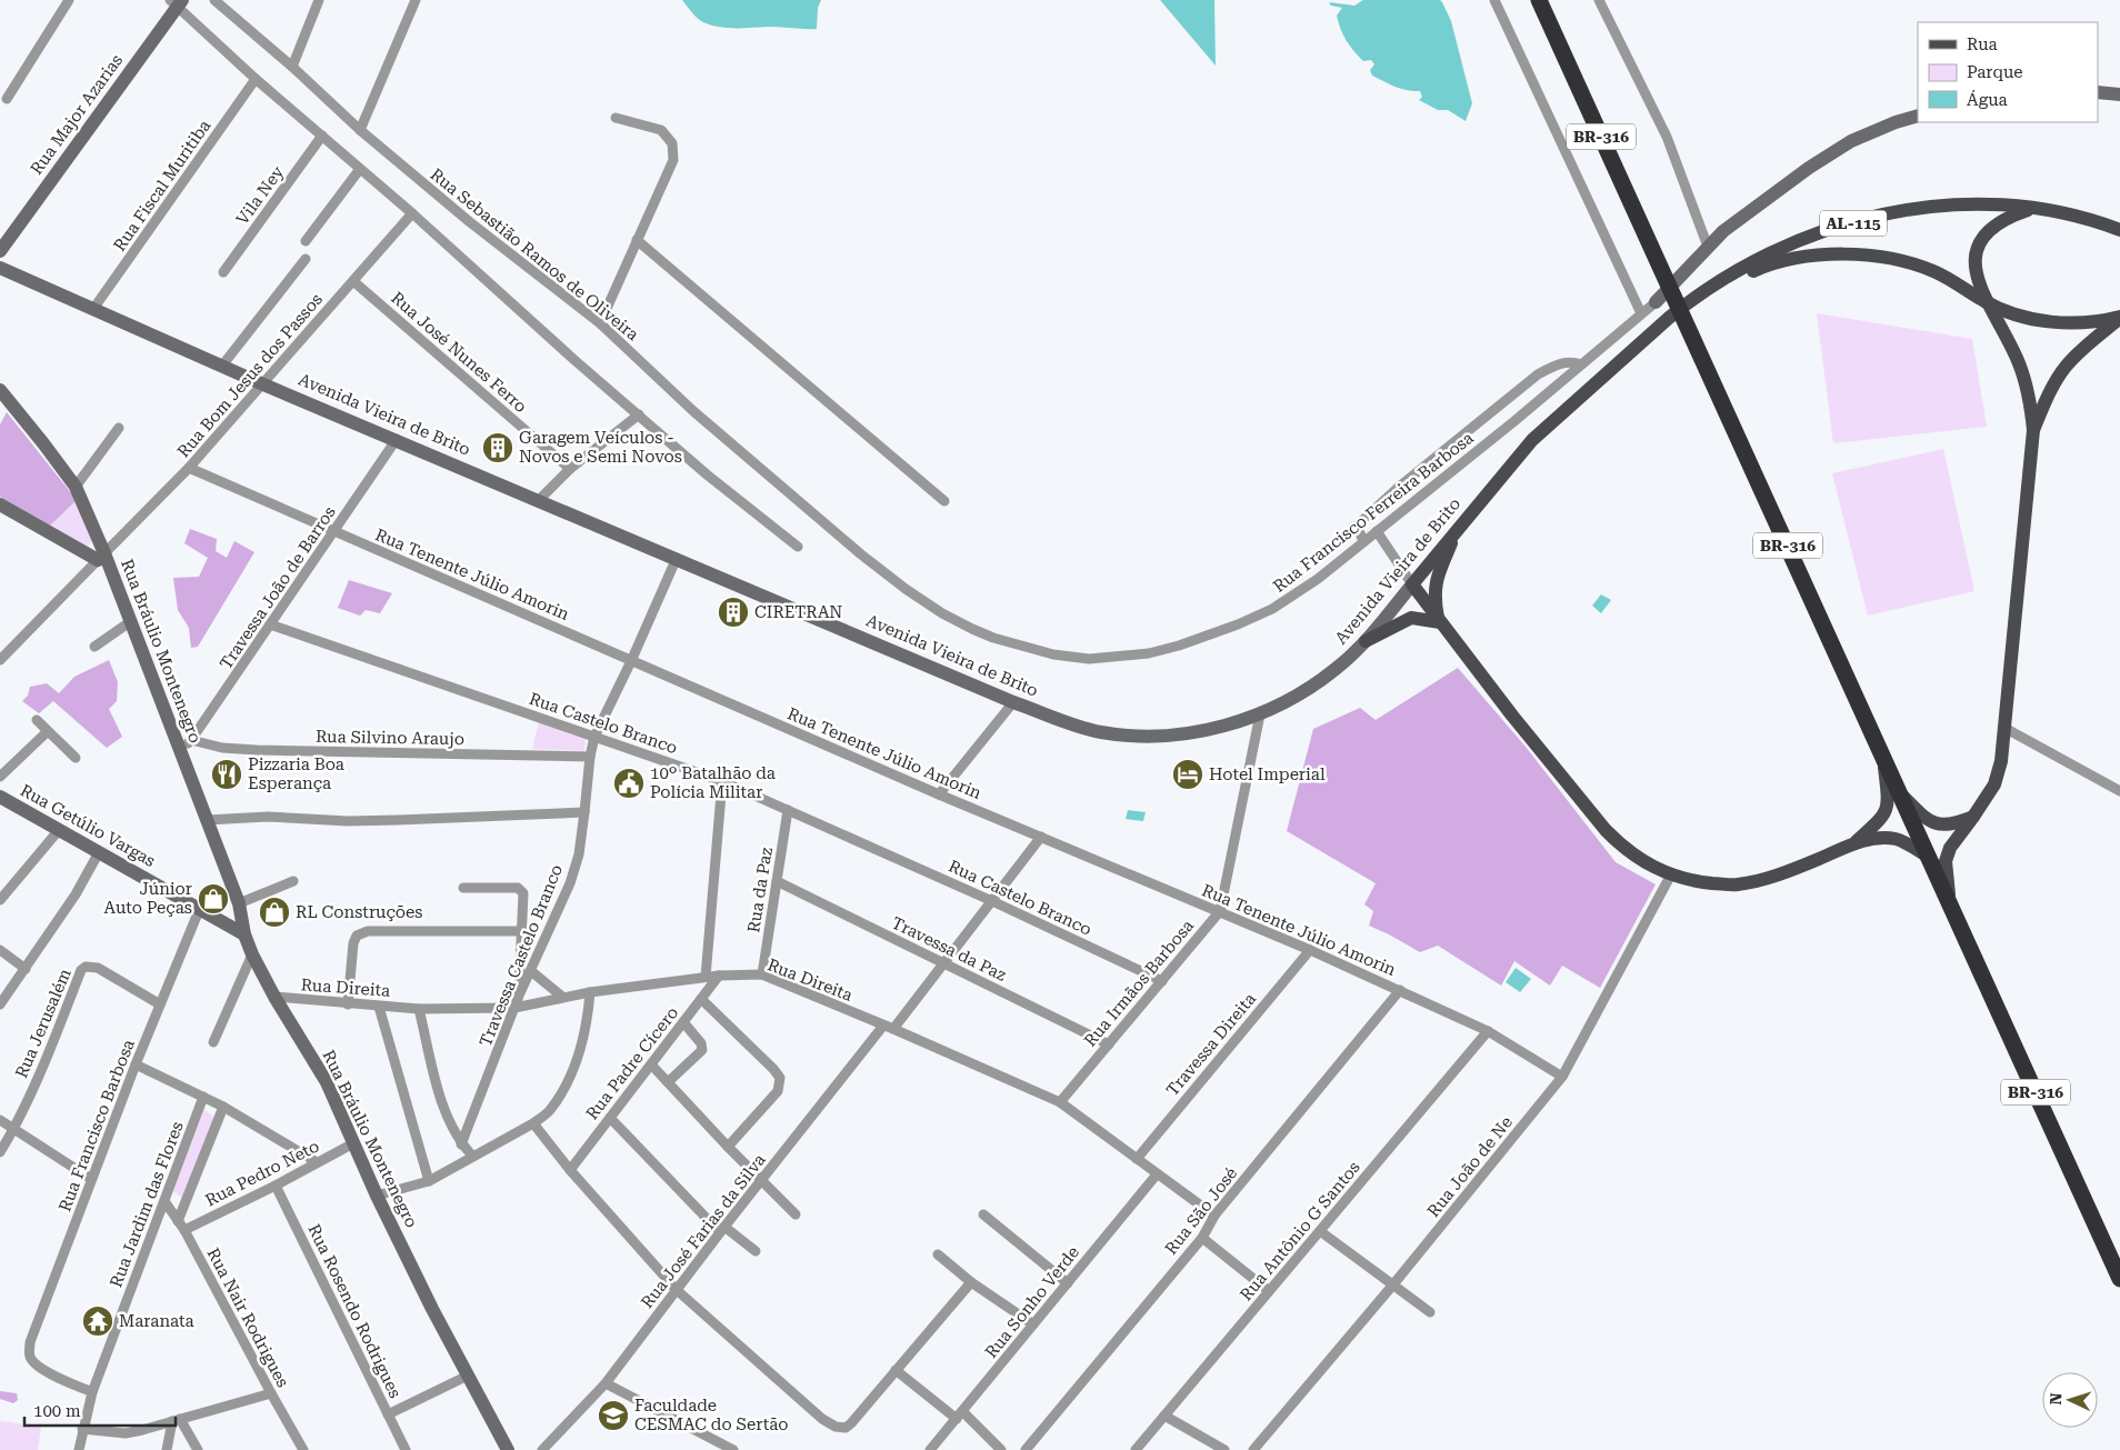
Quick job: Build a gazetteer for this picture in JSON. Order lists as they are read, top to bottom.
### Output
{
  "streets": {
    "highway": ["BR-316"],
    "main road": ["AL-115", "Avenida Vieira de Brito"],
    "street": [
      "Rua Major Azarias",
      "Rua Fiscal Muritiba",
      "Vila Ney",
      "Rua Sebastião Ramos de Oliveira",
      "Rua José Nunes Ferro",
      "Rua Bom Jesus dos Passos",
      "Rua Francisco Ferreira Barbosa",
      "Rua Tenente Júlio Amorin",
      "Travessa João de Barros",
      "Rua Bráulio Montenegro",
      "Rua Castelo Branco",
      "Rua Silvino Araujo",
      "Rua Getúlio Vargas",
      "Rua da Paz",
      "Travessa da Paz",
      "Travessa Castelo Branco",
      "Rua Direita",
      "Rua Irmãos Barbosa",
      "Rua Jerusalém",
      "Travessa Direita",
      "Rua Padre Cícero",
      "Rua Francisco Barbosa",
      "Rua João de Ne",
      "Rua Pedro Neto",
      "Rua Jardim das Flores",
      "Rua São José",
      "Rua José Farias da Silva",
      "Rua Antônio G Santos",
      "Rua Sonho Verde",
      "Rua Rosendo Rodrigues",
      "Rua Nair Rodrigues"
    ]
  },
  "crossings": [
    ["Rua Fiscal Muritiba", "Avenida Vieira de Brito"],
    ["AL-115", "Avenida Vieira de Brito"],
    ["Rua Sebastião Ramos de Oliveira", "Rua Francisco Ferreira Barbosa"],
    ["Rua José Nunes Ferro", "Rua Bom Jesus dos Passos"],
    ["Rua Bom Jesus dos Passos", "Avenida Vieira de Brito"],
    ["Rua Bom Jesus dos Passos", "Rua Tenente Júlio Amorin"],
    ["Rua Bom Jesus dos Passos", "Rua Bráulio Montenegro"],
    ["Avenida Vieira de Brito", "Travessa João de Barros"],
    ["Avenida Vieira de Brito", "Travessa Castelo Branco"],
    ["Avenida Vieira de Brito", "Rua Irmãos Barbosa"],
    ["Rua Tenente Júlio Amorin", "Travessa João de Barros"],
    ["Rua Tenente Júlio Amorin", "Travessa Castelo Branco"],
    ["Rua Tenente Júlio Amorin", "Rua Irmãos Barbosa"],
    ["Rua Tenente Júlio Amorin", "Travessa Direita"],
    ["Rua Tenente Júlio Amorin", "Rua João de Ne"],
    ["Rua Tenente Júlio Amorin", "Rua São José"],
    ["Rua Tenente Júlio Amorin", "Rua José Farias da Silva"],
    ["Rua Tenente Júlio Amorin", "Rua Antônio G Santos"],
    ["Travessa João de Barros", "Rua Bráulio Montenegro"],
    ["Travessa João de Barros", "Rua Castelo Branco"],
    ["Travessa João de Barros", "Rua Silvino Araujo"],
    ["Rua Bráulio Montenegro", "Rua Getúlio Vargas"],
    ["Rua Bráulio Montenegro", "Rua Direita"],
    ["Rua Bráulio Montenegro", "Rua Pedro Neto"],
    ["Rua Castelo Branco", "Rua da Paz"],
    ["Rua Castelo Branco", "Travessa Castelo Branco"],
    ["Rua Castelo Branco", "Rua Irmãos Barbosa"],
    ["Rua Castelo Branco", "Rua José Farias da Silva"],
    ["Rua Silvino Araujo", "Travessa Castelo Branco"],
    ["Rua Getúlio Vargas", "Rua Francisco Barbosa"],
    ["Rua da Paz", "Travessa da Paz"],
    ["Rua da Paz", "Rua Direita"],
    ["Travessa da Paz", "Rua Irmãos Barbosa"],
    ["Travessa da Paz", "Rua José Farias da Silva"],
    ["Travessa Castelo Branco", "Rua Direita"],
    ["Rua Direita", "Rua Irmãos Barbosa"],
    ["Rua Direita", "Travessa Direita"],
    ["Rua Direita", "Rua Padre Cícero"],
    ["Rua Direita", "Rua São José"],
    ["Rua Direita", "Rua José Farias da Silva"],
    ["Rua Direita", "Rua Sonho Verde"],
    ["Rua Jerusalém", "Rua Francisco Barbosa"],
    ["Rua Francisco Barbosa", "Rua Jardim das Flores"],
    ["Rua Pedro Neto", "Rua Rosendo Rodrigues"],
    ["Rua Pedro Neto", "Rua Nair Rodrigues"],
    ["Rua Jardim das Flores", "Rua Nair Rodrigues"]
  ],
  "places": {
    "building": ["Garagem Veículos - Novos e Semi Novos", "CIRETRAN"],
    "restaurant": ["Pizzaria Boa Esperança"],
    "hotel": ["Hotel Imperial"],
    "public building": ["10º Batalhão da Polícia Militar"],
    "shop": ["Júnior Auto Peças", "RL Construções"],
    "temple": ["Maranata"],
    "school or university": ["Faculdade CESMAC do Sertão"]
  },
  "legend": ["Rua", "Parque", "Água"],
  "scale_bar": "100 m",
  "north": "left"
}
